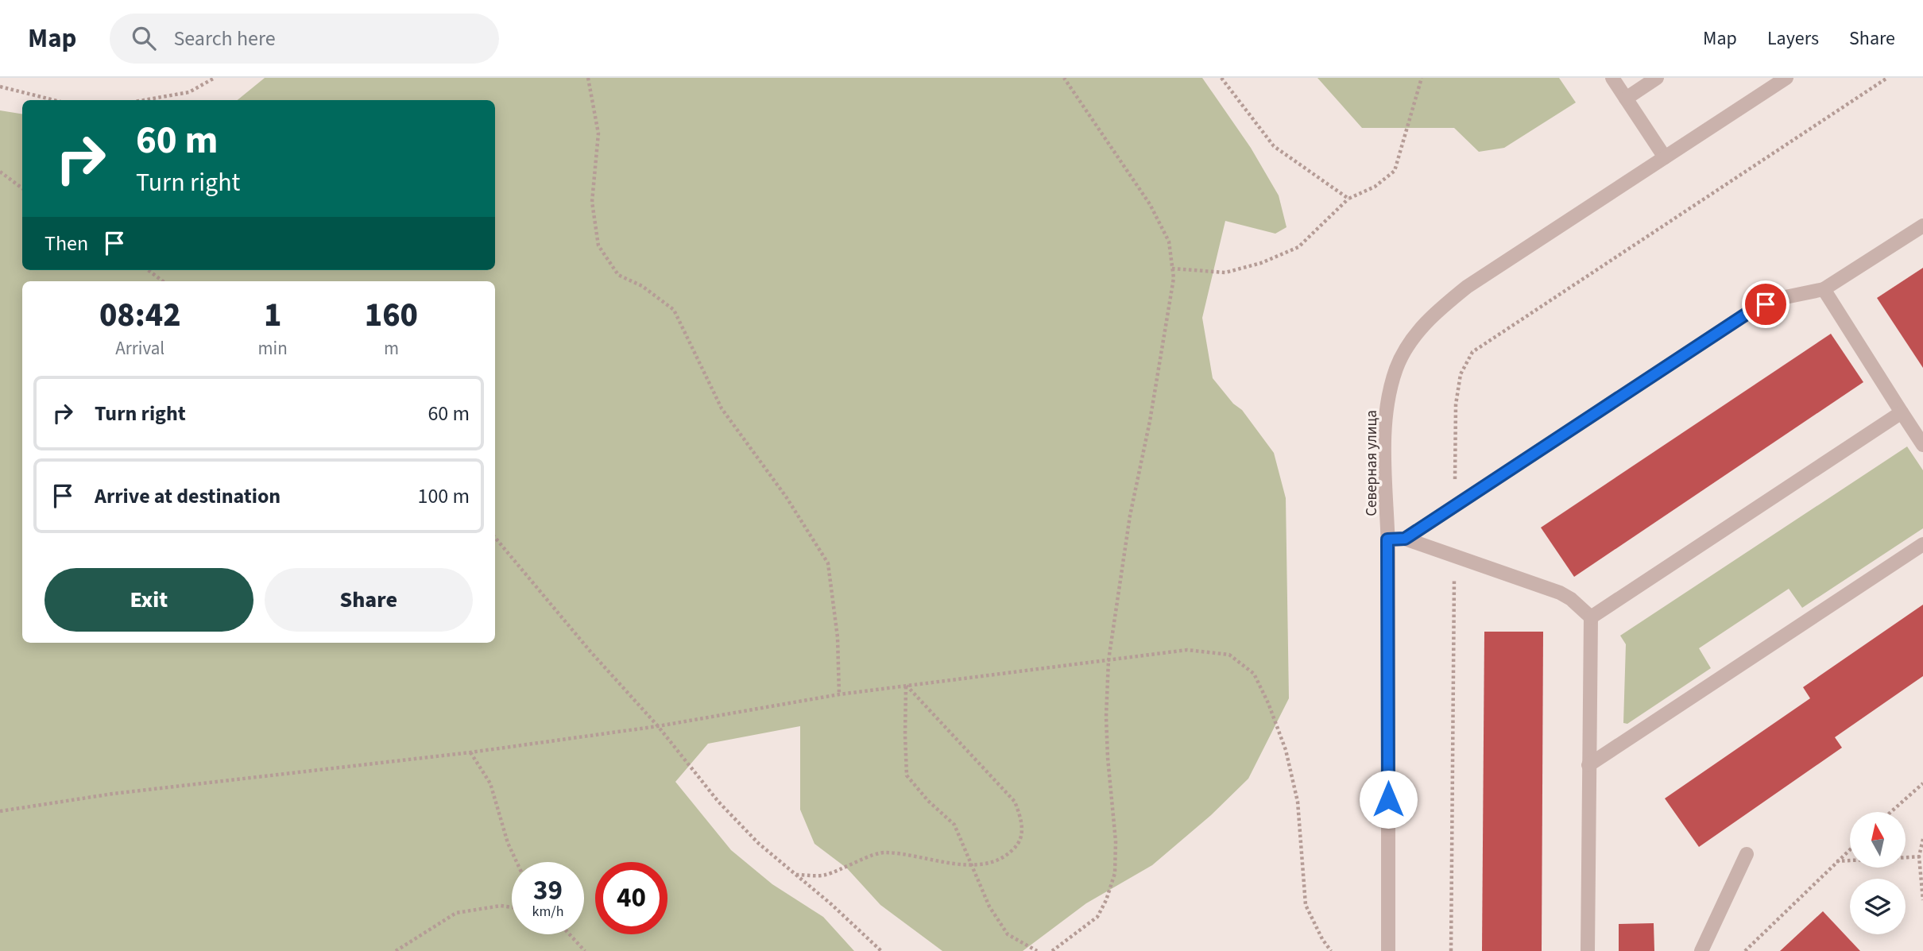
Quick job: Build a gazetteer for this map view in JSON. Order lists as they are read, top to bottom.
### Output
{
  "streets": {
    "street": ["Северная улица"]
  },
  "north": "top",
  "page": {
    "header": "Map",
    "search": "Search here",
    "nav": ["Map", "Layers", "Share"],
    "turn": ["60 m", "Turn right"],
    "then": "Then",
    "eta": [
      "08:42",
      "Arrival",
      "1",
      "min",
      "160",
      "m"
    ],
    "list": [
      {
        "name": "Turn right",
        "value": "60 m"
      },
      {
        "name": "Arrive at destination",
        "value": "100 m"
      }
    ],
    "buttons": ["Exit", "Share"],
    "speed": "39 km/h",
    "limit": "40"
  }
}
